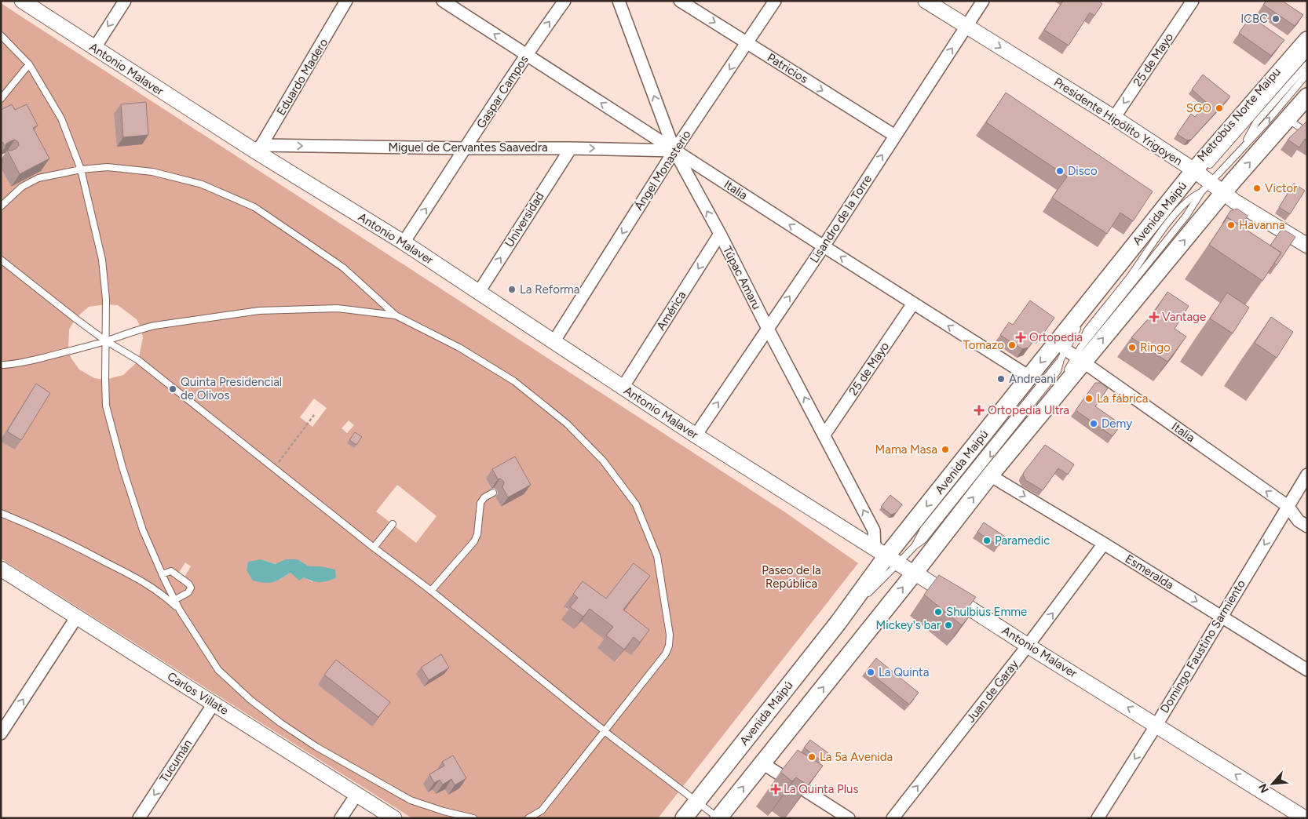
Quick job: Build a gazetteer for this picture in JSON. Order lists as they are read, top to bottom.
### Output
{
  "streets": {
    "main road": ["Avenida Maipú"],
    "street": [
      "25 de Mayo",
      "Patricios",
      "Antonio Malaver",
      "Eduardo Madero",
      "Gaspar Campos",
      "Presidente Hipólito Yrigoyen",
      "Miguel de Cervantes Saavedra",
      "Ángel Monasterio",
      "Italia",
      "Lisandro de la Torre",
      "Universidad",
      "Túpac Amaru",
      "América",
      "Esmeralda",
      "Domingo Faustino Sarmiento",
      "Juan de Garay",
      "Carlos Villate",
      "Tucumán"
    ],
    "lane": ["Metrobús Norte Maipu"]
  },
  "crossings": [
    ["25 de Mayo", "Presidente Hipólito Yrigoyen"],
    ["25 de Mayo", "Italia"],
    ["25 de Mayo", "Túpac Amaru"],
    ["Patricios", "Ángel Monasterio"],
    ["Patricios", "Lisandro de la Torre"],
    ["Antonio Malaver", "Eduardo Madero"],
    ["Antonio Malaver", "Gaspar Campos"],
    ["Antonio Malaver", "Miguel de Cervantes Saavedra"],
    ["Antonio Malaver", "Ángel Monasterio"],
    ["Antonio Malaver", "Avenida Maipú"],
    ["Antonio Malaver", "Lisandro de la Torre"],
    ["Antonio Malaver", "Universidad"],
    ["Antonio Malaver", "Túpac Amaru"],
    ["Antonio Malaver", "América"],
    ["Antonio Malaver", "Domingo Faustino Sarmiento"],
    ["Antonio Malaver", "Juan de Garay"],
    ["Eduardo Madero", "Miguel de Cervantes Saavedra"],
    ["Gaspar Campos", "Miguel de Cervantes Saavedra"],
    ["Gaspar Campos", "Italia"],
    ["Metrobús Norte Maipu", "Presidente Hipólito Yrigoyen"],
    ["Metrobús Norte Maipu", "Italia"],
    ["Metrobús Norte Maipu", "Avenida Maipú"],
    ["Presidente Hipólito Yrigoyen", "Avenida Maipú"],
    ["Presidente Hipólito Yrigoyen", "Lisandro de la Torre"],
    ["Miguel de Cervantes Saavedra", "Ángel Monasterio"],
    ["Miguel de Cervantes Saavedra", "Italia"],
    ["Miguel de Cervantes Saavedra", "Universidad"],
    ["Miguel de Cervantes Saavedra", "Túpac Amaru"],
    ["Ángel Monasterio", "Italia"],
    ["Ángel Monasterio", "Túpac Amaru"],
    ["Italia", "Avenida Maipú"],
    ["Italia", "Lisandro de la Torre"],
    ["Italia", "Túpac Amaru"],
    ["Italia", "Domingo Faustino Sarmiento"],
    ["Avenida Maipú", "Túpac Amaru"],
    ["Lisandro de la Torre", "Túpac Amaru"],
    ["Túpac Amaru", "América"],
    ["Esmeralda", "Domingo Faustino Sarmiento"],
    ["Esmeralda", "Juan de Garay"],
    ["Carlos Villate", "Tucumán"]
  ],
  "one_way": [
    "25 de Mayo",
    "Patricios",
    "Gaspar Campos",
    "Presidente Hipólito Yrigoyen",
    "Miguel de Cervantes Saavedra",
    "Ángel Monasterio",
    "Italia",
    "Lisandro de la Torre",
    "Universidad",
    "Túpac Amaru",
    "América",
    "Esmeralda",
    "Domingo Faustino Sarmiento",
    "Juan de Garay",
    "Tucumán"
  ],
  "parks": ["Paseo de la República"],
  "places": {
    "other": [
      "ICBC",
      "SGO",
      "Disco",
      "Victor",
      "Havanna",
      "La Reforma",
      "Tomazo",
      "Ringo",
      "Andreani",
      "Quinta Presidencial de Olivos",
      "La fábrica",
      "Demy",
      "Mama Masa",
      "Paramedic",
      "Shulbius Emme",
      "Mickey's bar",
      "La Quinta",
      "La 5a Avenida"
    ],
    "health": [
      "Vantage",
      "Ortopedia",
      "Ortopedia Ultra",
      "La Quinta Plus"
    ]
  },
  "north": "bottom left"
}
